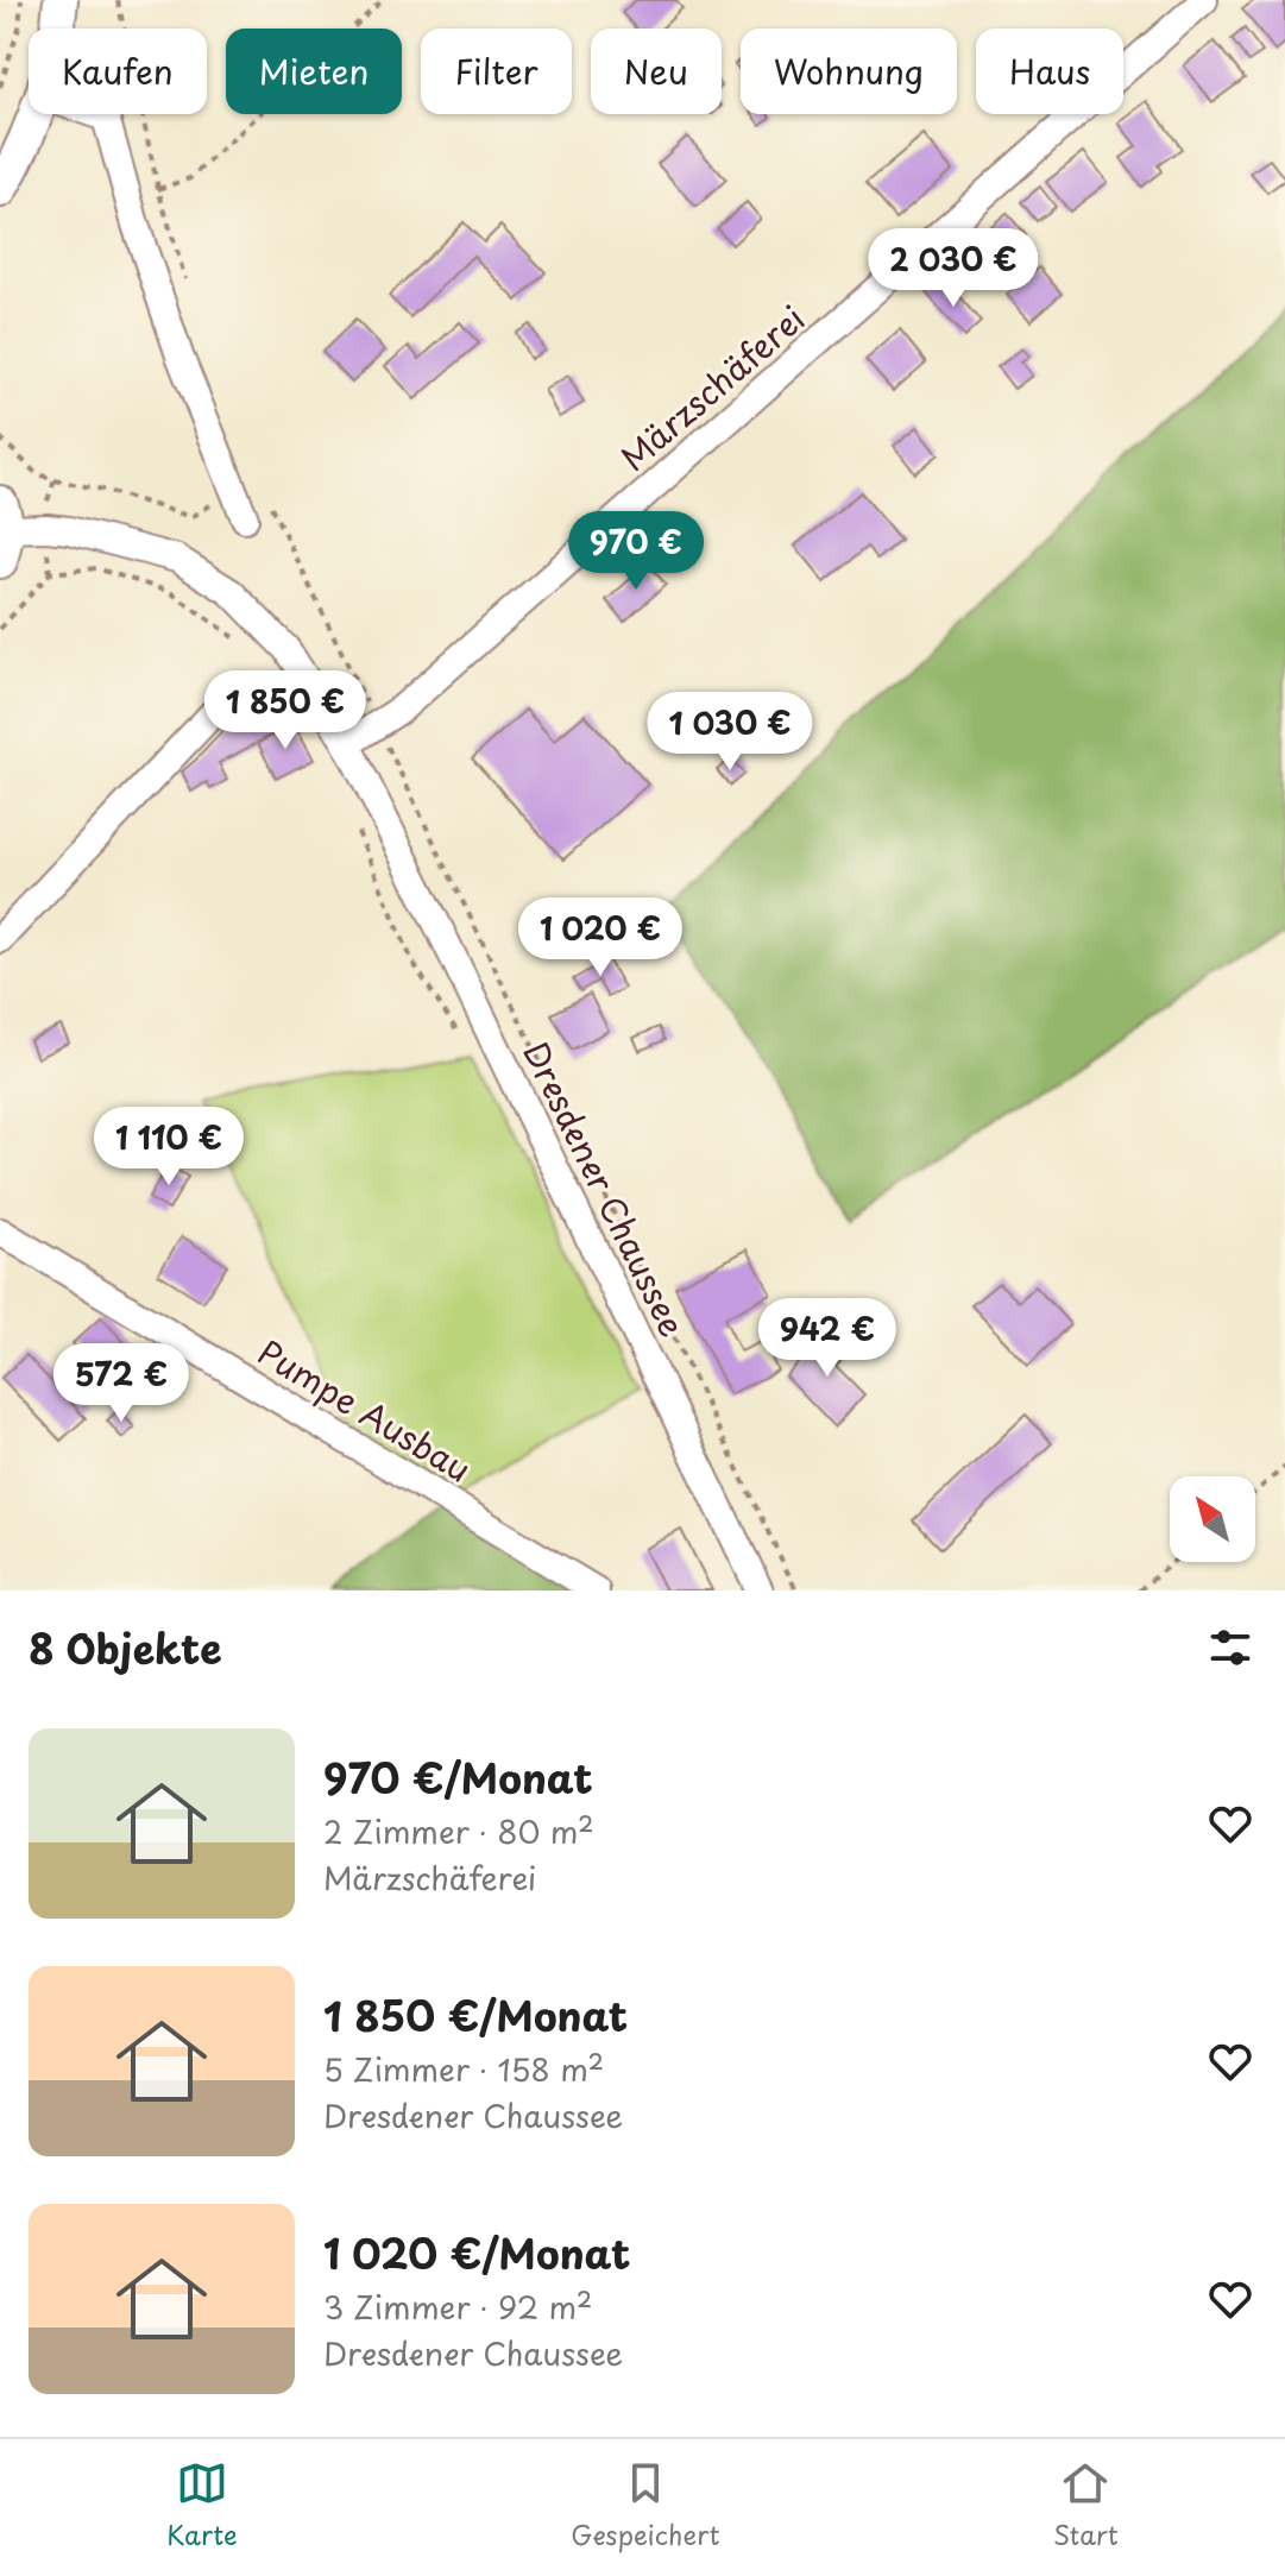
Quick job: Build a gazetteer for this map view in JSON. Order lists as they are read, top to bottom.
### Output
{
  "streets": {
    "street": ["Märzschäferei", "Dresdener Chaussee", "Pumpe Ausbau"]
  },
  "crossings": [
    ["Märzschäferei", "Dresdener Chaussee"]
  ],
  "north": "top left",
  "page": {
    "chip": [
      "Kaufen",
      "Mieten",
      "Filter",
      "Neu",
      "Wohnung",
      "Haus"
    ],
    "price": [
      "2 030 €",
      "970 €",
      "1 850 €",
      "1 030 €",
      "1 020 €",
      "1 110 €",
      "942 €",
      "572 €"
    ],
    "heading": "8 Objekte",
    "list": [
      {
        "name": "970 €/Monat",
        "note": "2 Zimmer · 80 m² · Märzschäferei"
      },
      {
        "name": "1 850 €/Monat",
        "note": "5 Zimmer · 158 m² · Dresdener Chaussee"
      },
      {
        "name": "1 020 €/Monat",
        "note": "3 Zimmer · 92 m² · Dresdener Chaussee"
      }
    ],
    "tabs": ["Karte", "Gespeichert", "Start"]
  }
}
